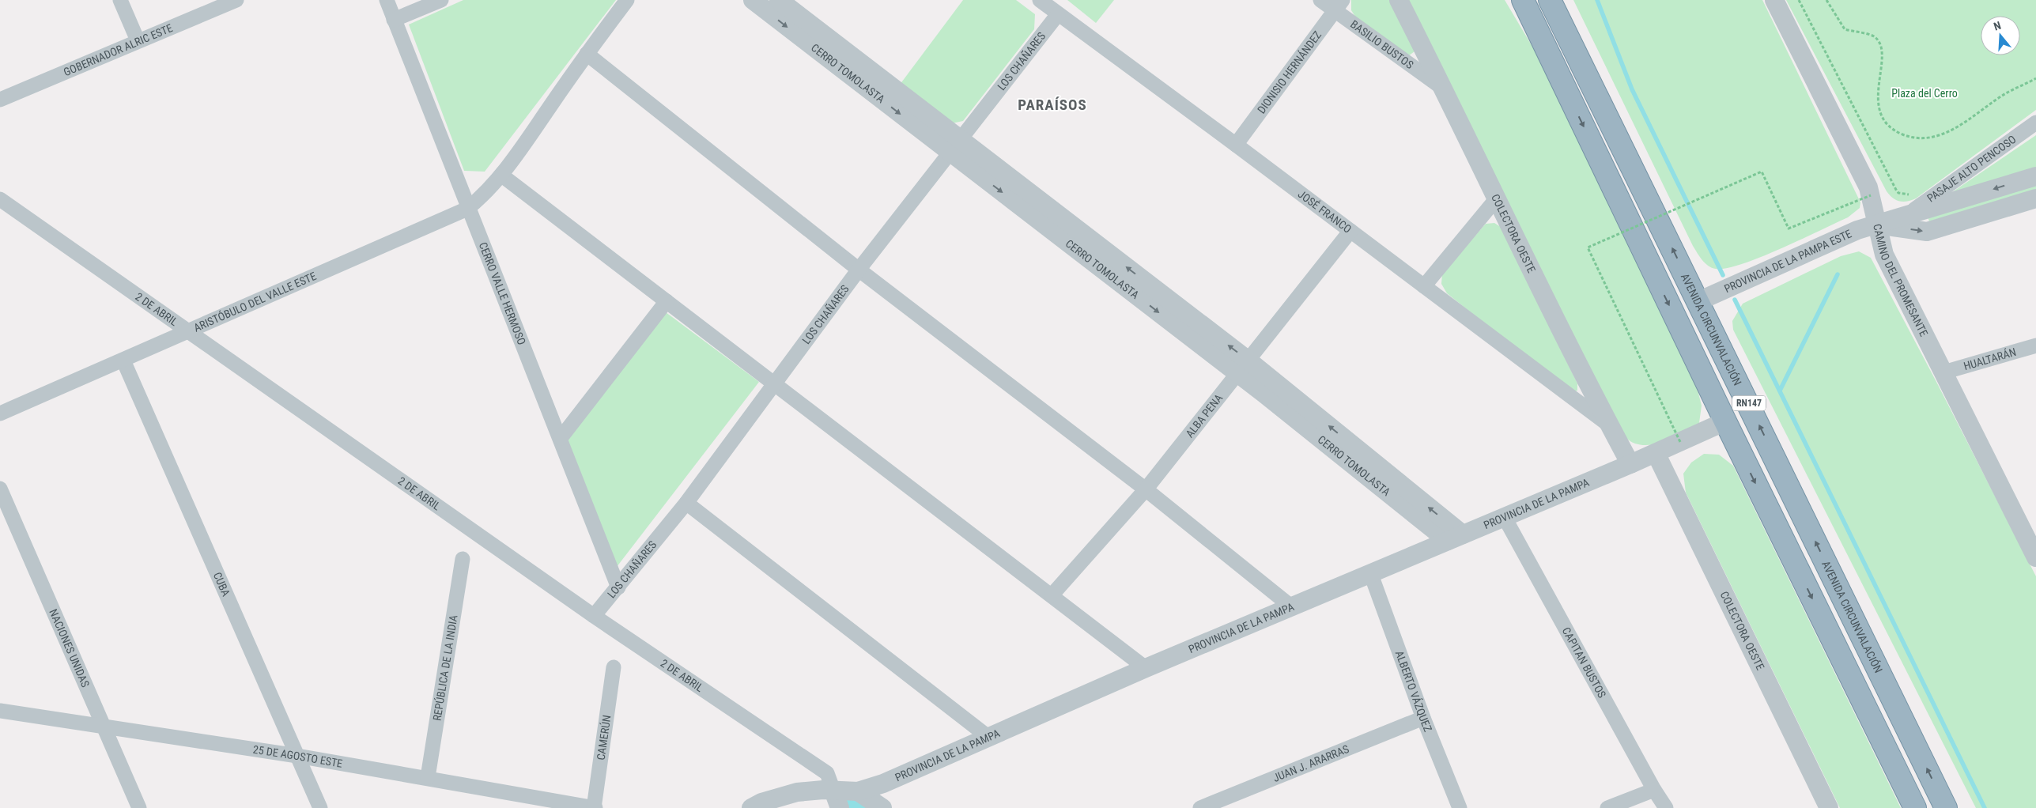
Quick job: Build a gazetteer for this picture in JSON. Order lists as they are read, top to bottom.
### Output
{
  "streets": {
    "highway": ["AVENIDA CIRCUNVALACIÓN", "RN147"],
    "street": [
      "BASILIO BUSTOS",
      "GOBERNADOR ALRIC ESTE",
      "LOS CHAÑARES",
      "DIONISIO HERNÁNDEZ",
      "CERRO TOMOLASTA",
      "PASAJE ALTO PENCOSO",
      "JOSÉ FRANCO",
      "COLECTORA OESTE",
      "PROVINCIA DE LA PAMPA ESTE",
      "CAMINO DEL PROMESANTE",
      "CERRO VALLE HERMOSO",
      "ARISTÓBULO DEL VALLE ESTE",
      "2 DE ABRIL",
      "HUALTARÁN",
      "ALBA PENA",
      "PROVINCIA DE LA PAMPA",
      "CUBA",
      "NACIONES UNIDAS",
      "CAPITAN BUSTOS",
      "REPÚBLICA DE LA INDIA",
      "ALBERTO VÁZQUEZ",
      "CAMERÚN",
      "25 DE AGOSTO ESTE",
      "JUAN J. ARARRAS"
    ]
  },
  "crossings": [
    ["BASILIO BUSTOS", "DIONISIO HERNÁNDEZ"],
    ["BASILIO BUSTOS", "COLECTORA OESTE"],
    ["LOS CHAÑARES", "CERRO TOMOLASTA"],
    ["LOS CHAÑARES", "JOSÉ FRANCO"],
    ["LOS CHAÑARES", "CERRO VALLE HERMOSO"],
    ["LOS CHAÑARES", "2 DE ABRIL"],
    ["DIONISIO HERNÁNDEZ", "JOSÉ FRANCO"],
    ["CERRO TOMOLASTA", "ALBA PENA"],
    ["CERRO TOMOLASTA", "PROVINCIA DE LA PAMPA"],
    ["PASAJE ALTO PENCOSO", "PROVINCIA DE LA PAMPA ESTE"],
    ["JOSÉ FRANCO", "COLECTORA OESTE"],
    ["JOSÉ FRANCO", "ALBA PENA"],
    ["COLECTORA OESTE", "PROVINCIA DE LA PAMPA"],
    ["PROVINCIA DE LA PAMPA ESTE", "CAMINO DEL PROMESANTE"],
    ["PROVINCIA DE LA PAMPA ESTE", "AVENIDA CIRCUNVALACIÓN"],
    ["CAMINO DEL PROMESANTE", "HUALTARÁN"],
    ["CERRO VALLE HERMOSO", "ARISTÓBULO DEL VALLE ESTE"],
    ["ARISTÓBULO DEL VALLE ESTE", "2 DE ABRIL"],
    ["ARISTÓBULO DEL VALLE ESTE", "CUBA"],
    ["2 DE ABRIL", "PROVINCIA DE LA PAMPA"],
    ["RN147", "PROVINCIA DE LA PAMPA"],
    ["PROVINCIA DE LA PAMPA", "CAPITAN BUSTOS"],
    ["PROVINCIA DE LA PAMPA", "ALBERTO VÁZQUEZ"],
    ["CUBA", "25 DE AGOSTO ESTE"],
    ["NACIONES UNIDAS", "25 DE AGOSTO ESTE"],
    ["REPÚBLICA DE LA INDIA", "25 DE AGOSTO ESTE"],
    ["ALBERTO VÁZQUEZ", "JUAN J. ARARRAS"],
    ["CAMERÚN", "25 DE AGOSTO ESTE"]
  ],
  "districts": ["PARAÍSOS"],
  "parks": ["Plaza del Cerro"],
  "north": "top"
}
